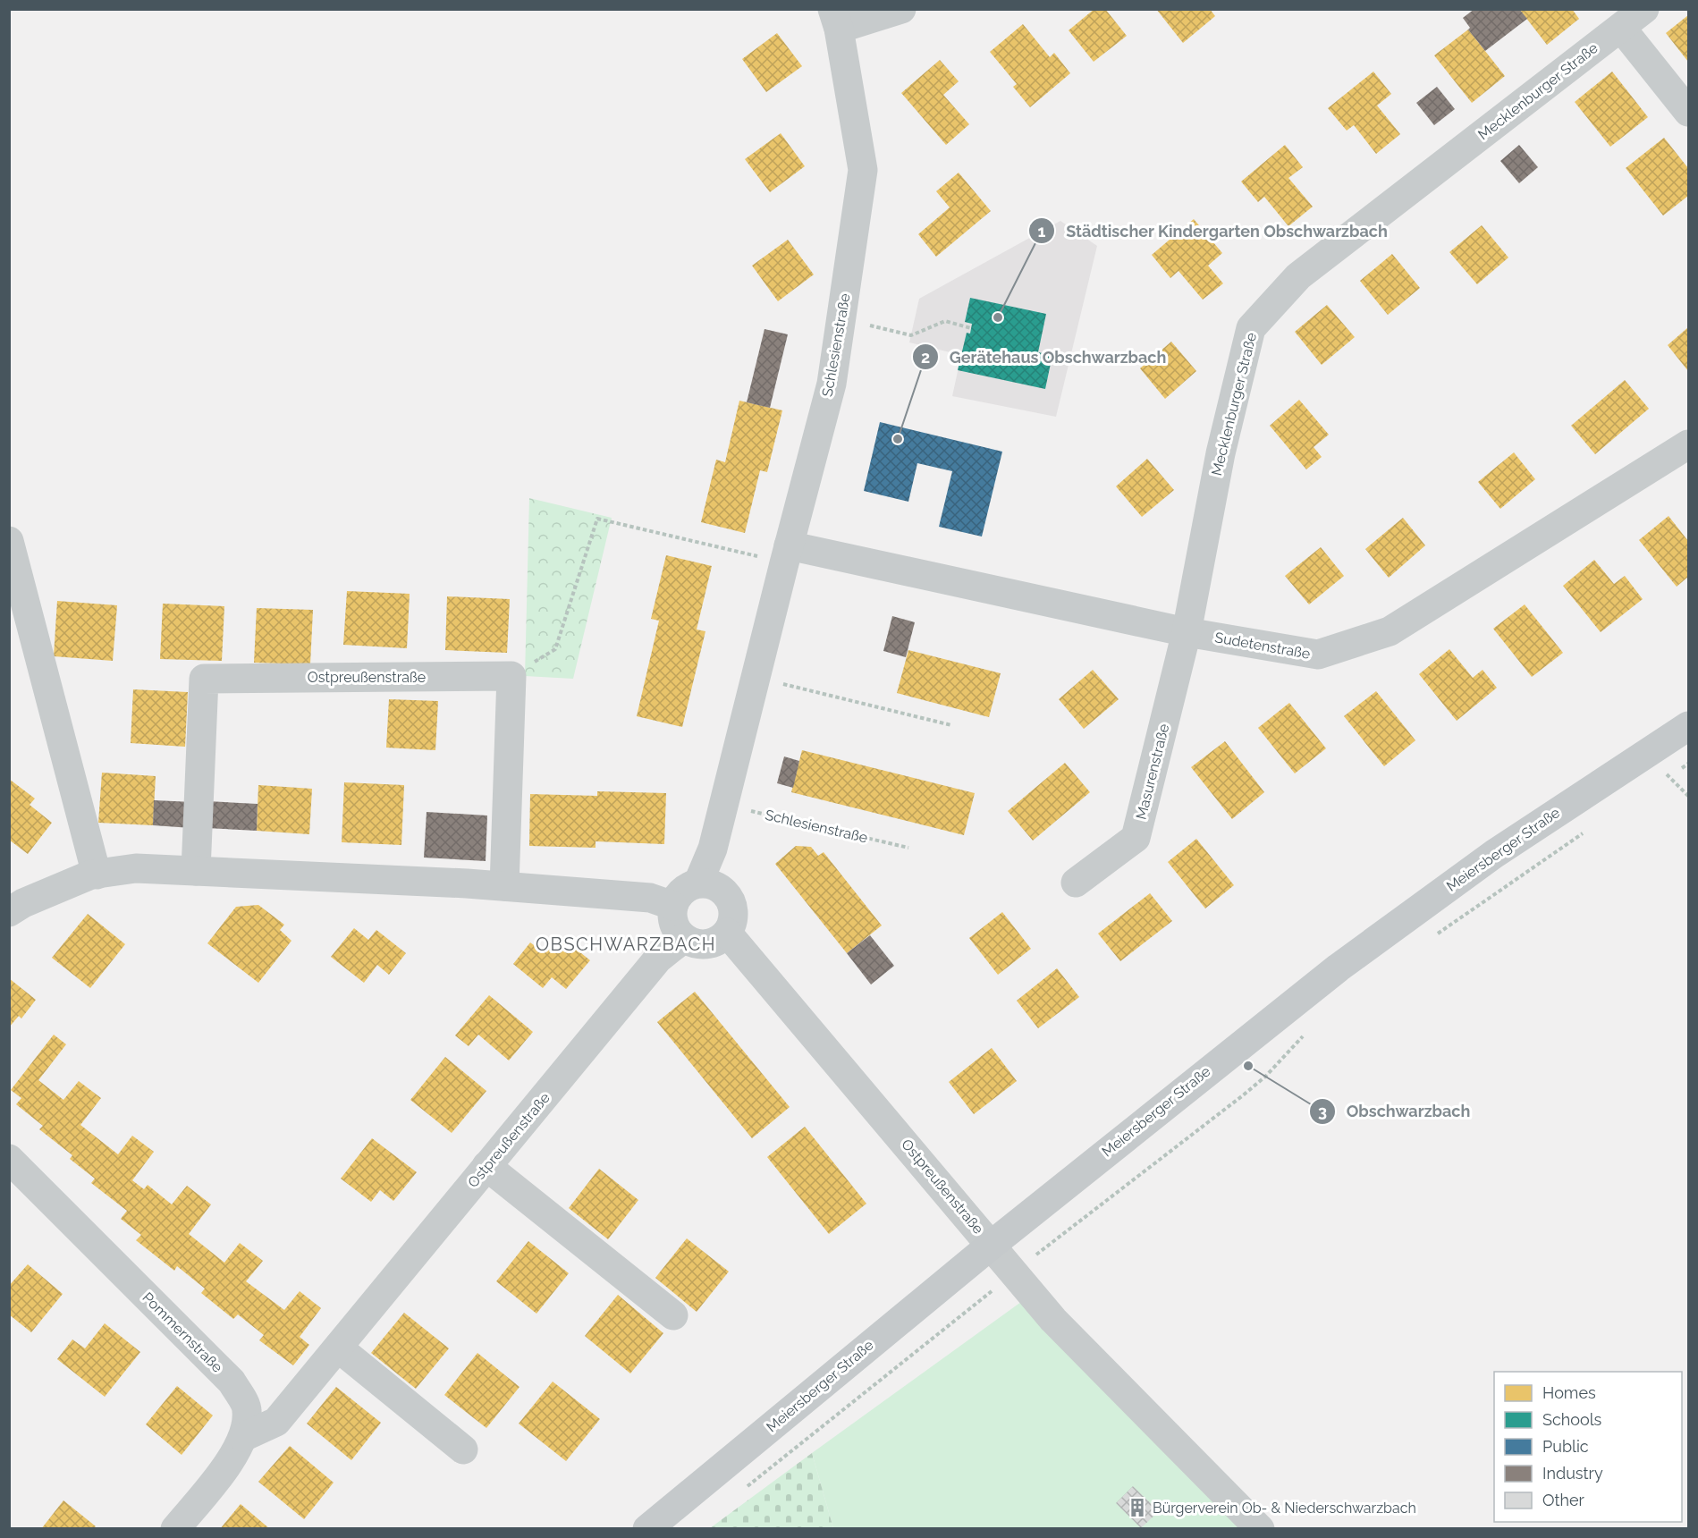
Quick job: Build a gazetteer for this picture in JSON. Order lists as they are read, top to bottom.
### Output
{
  "streets": {
    "main road": ["Meiersberger Straße"],
    "street": [
      "Mecklenburger Straße",
      "Schlesienstraße",
      "Sudetenstraße",
      "Ostpreußenstraße",
      "Masurenstraße",
      "Pommernstraße"
    ]
  },
  "crossings": [
    ["Mecklenburger Straße", "Sudetenstraße"],
    ["Mecklenburger Straße", "Masurenstraße"],
    ["Schlesienstraße", "Sudetenstraße"],
    ["Schlesienstraße", "Ostpreußenstraße"],
    ["Sudetenstraße", "Masurenstraße"],
    ["Ostpreußenstraße", "Meiersberger Straße"],
    ["Ostpreußenstraße", "Pommernstraße"]
  ],
  "districts": ["OBSCHWARZBACH"],
  "places": {
    "other": ["Städtischer Kindergarten Obschwarzbach", "Gerätehaus Obschwarzbach", "Obschwarzbach"],
    "building": ["Bürgerverein Ob- & Niederschwarzbach"]
  },
  "legend": [
    "Homes",
    "Schools",
    "Public",
    "Industry",
    "Other"
  ]
}
